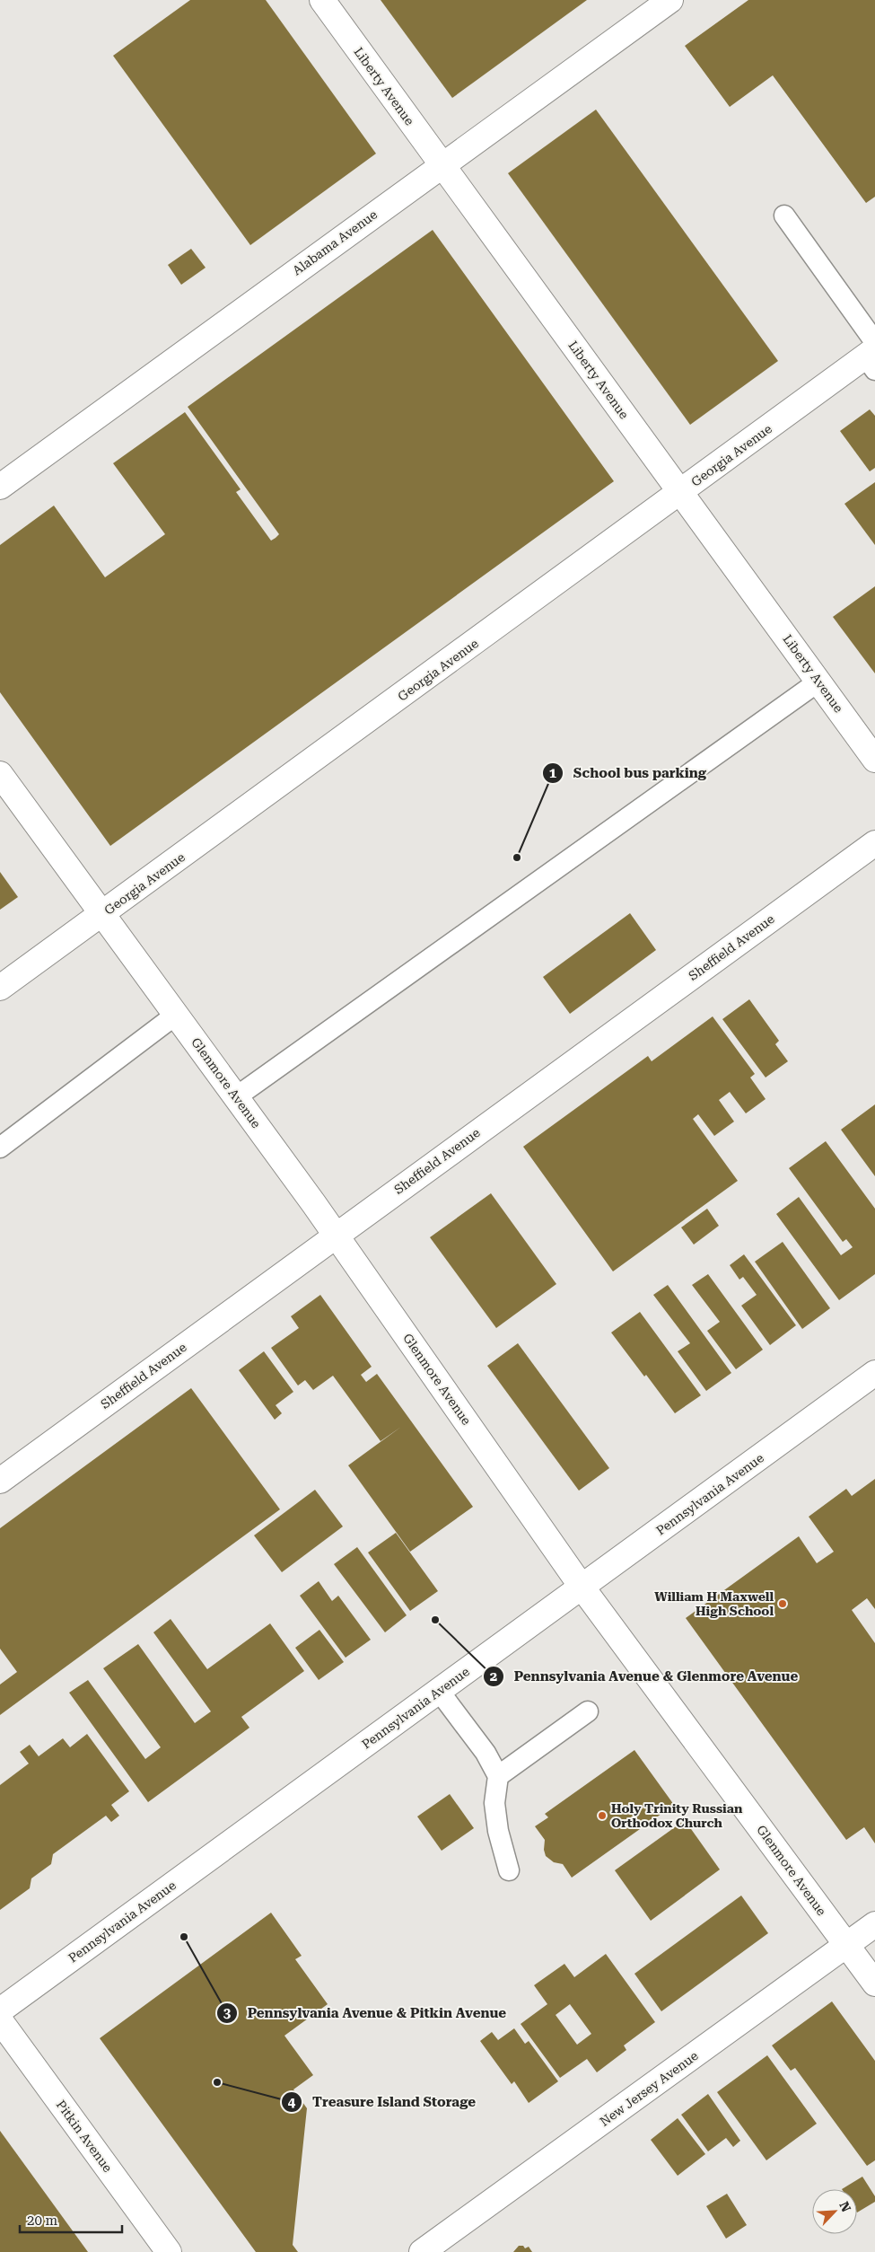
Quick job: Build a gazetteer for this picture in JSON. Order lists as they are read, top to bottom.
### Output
{
  "streets": {
    "street": [
      "Liberty Avenue",
      "Alabama Avenue",
      "Georgia Avenue",
      "Sheffield Avenue",
      "Glenmore Avenue",
      "Pennsylvania Avenue",
      "New Jersey Avenue",
      "Pitkin Avenue"
    ]
  },
  "crossings": [
    ["Liberty Avenue", "Alabama Avenue"],
    ["Liberty Avenue", "Georgia Avenue"],
    ["Georgia Avenue", "Glenmore Avenue"],
    ["Sheffield Avenue", "Glenmore Avenue"],
    ["Glenmore Avenue", "Pennsylvania Avenue"],
    ["Glenmore Avenue", "New Jersey Avenue"]
  ],
  "places": [
    "School bus parking",
    "William H Maxwell High School",
    "Pennsylvania Avenue & Glenmore Avenue",
    "Holy Trinity Russian Orthodox Church",
    "Pennsylvania Avenue & Pitkin Avenue",
    "Treasure Island Storage"
  ],
  "scale_bar": "20 m",
  "north": "top right"
}
